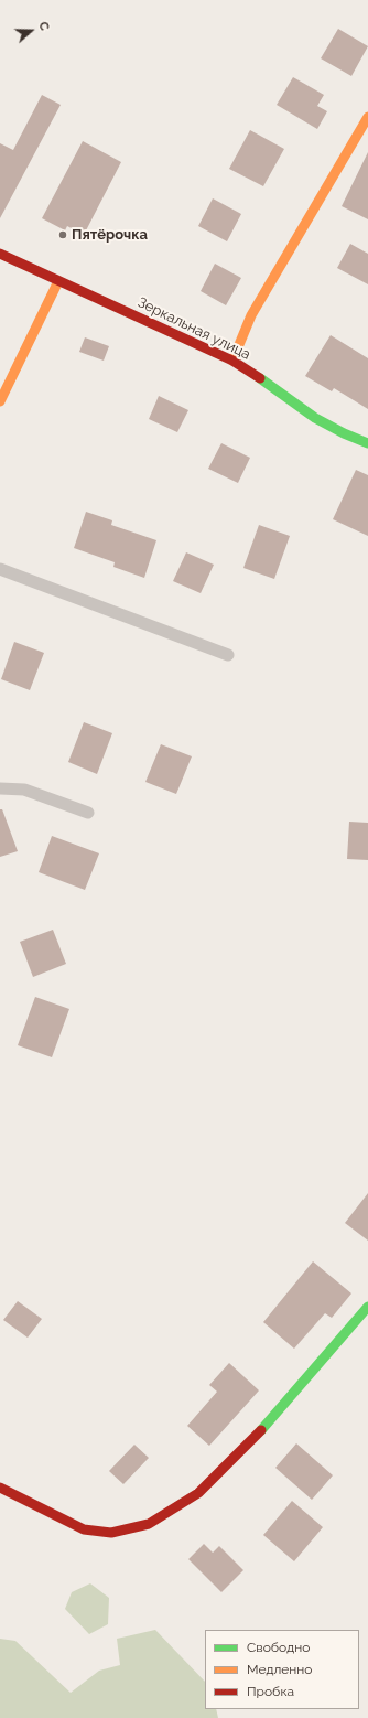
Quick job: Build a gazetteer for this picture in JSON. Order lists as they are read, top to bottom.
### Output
{
  "streets": {
    "street": ["Зеркальная улица"]
  },
  "places": ["Пятёрочка"],
  "legend": ["Свободно", "Медленно", "Пробка"],
  "north": "right"
}
